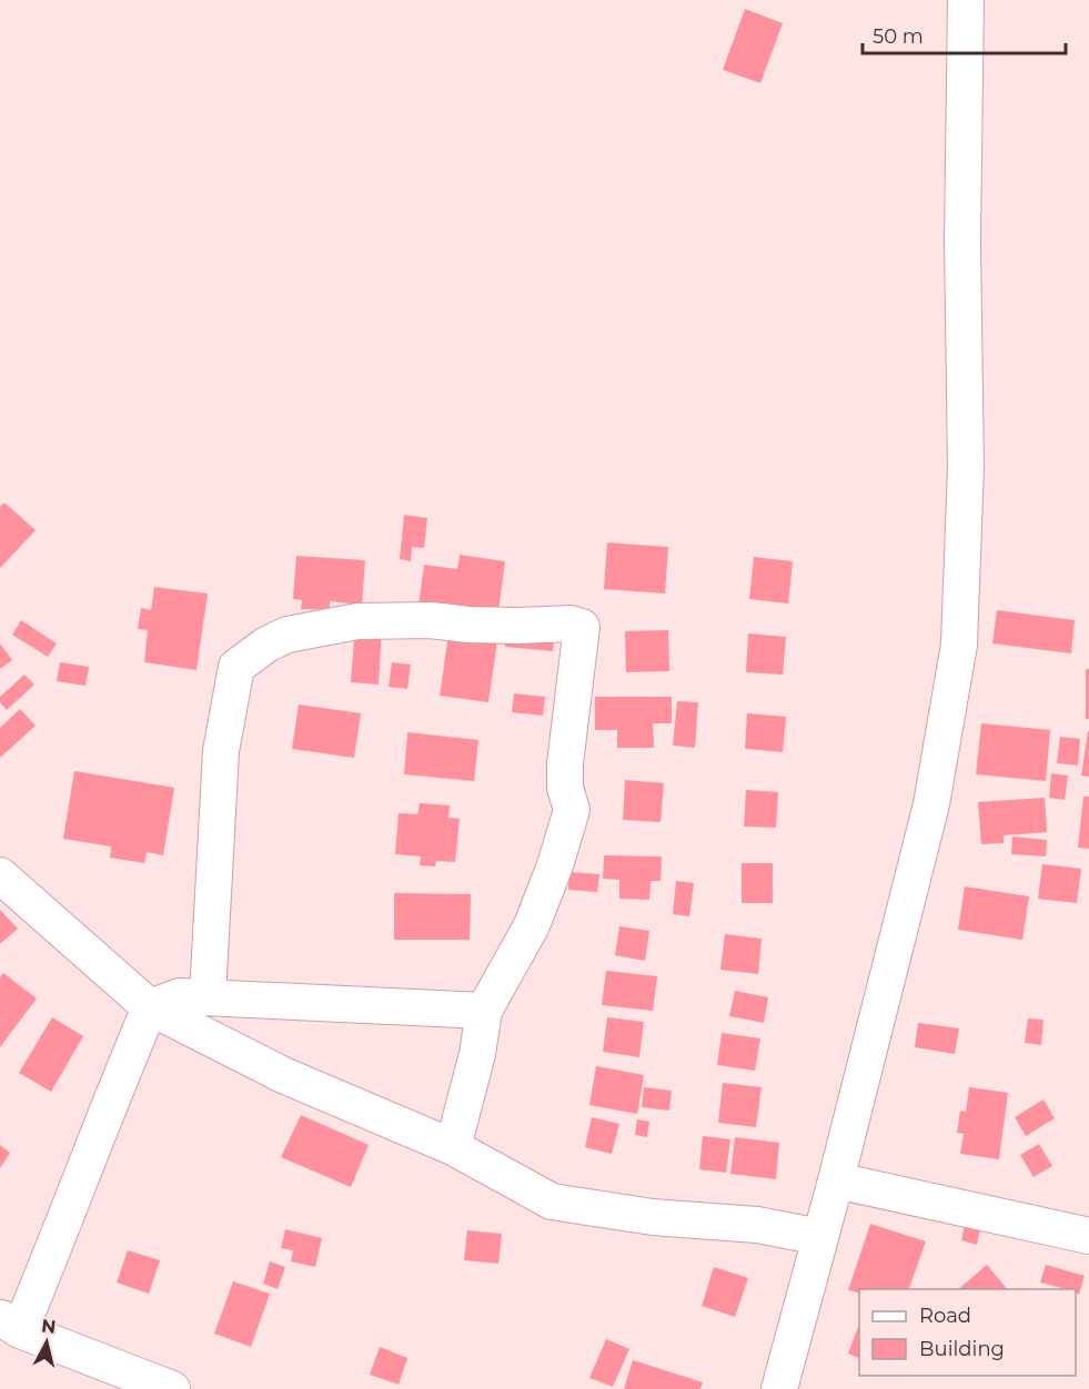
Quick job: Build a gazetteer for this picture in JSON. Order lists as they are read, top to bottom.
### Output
{
  "legend": ["Road", "Building"],
  "scale_bar": "50 m",
  "north": "top"
}
